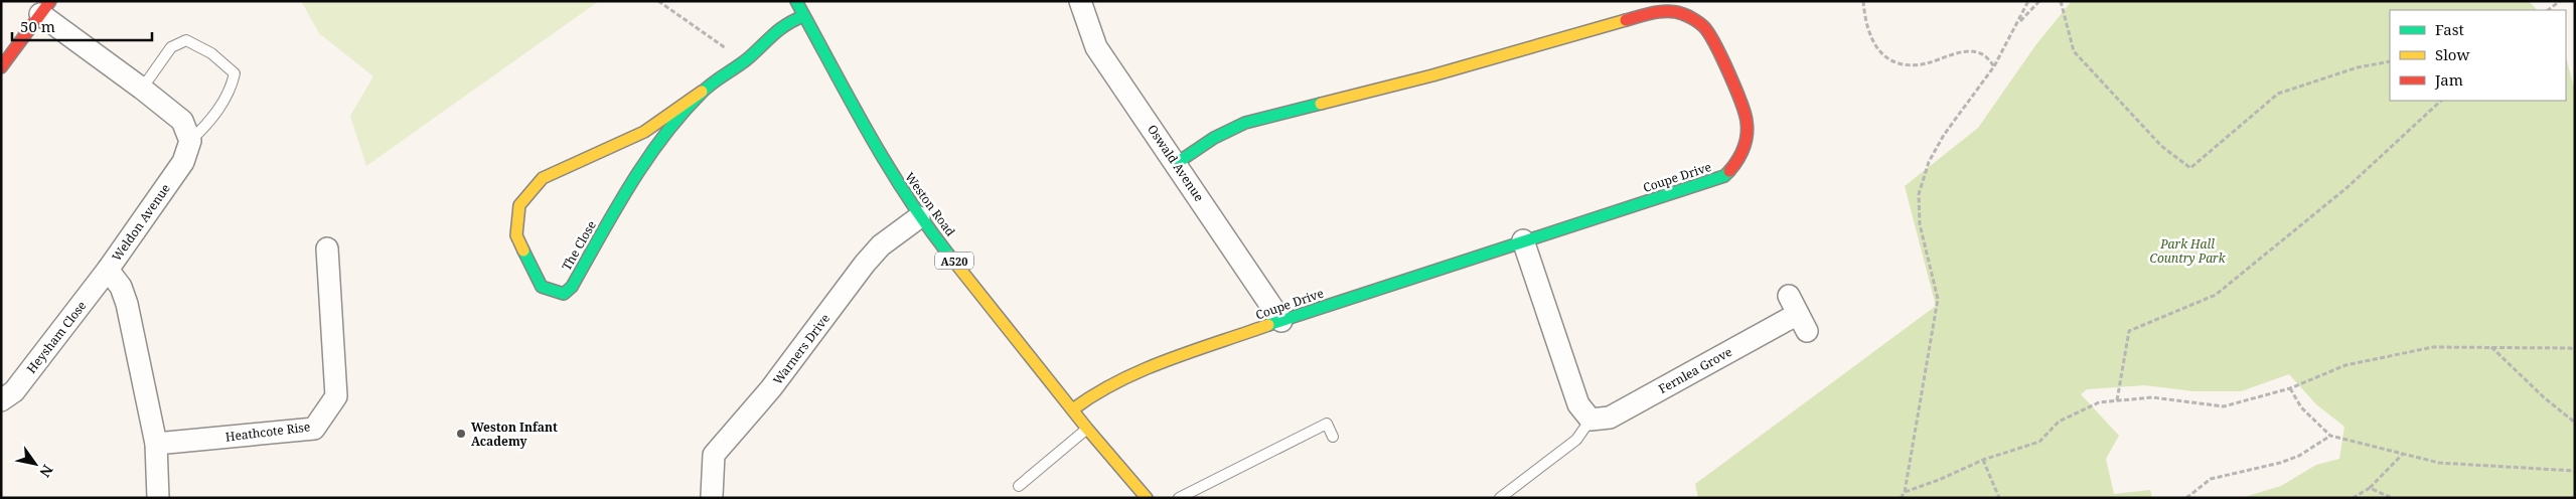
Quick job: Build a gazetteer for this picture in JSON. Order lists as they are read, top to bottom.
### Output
{
  "streets": {
    "main road": [
      "Coupe Drive",
      "Weston Road",
      "The Close",
      "A520"
    ],
    "street": [
      "Oswald Avenue",
      "Weldon Avenue",
      "Heysham Close",
      "Warners Drive",
      "Fernlea Grove",
      "Heathcote Rise"
    ]
  },
  "crossings": [
    ["Oswald Avenue", "Coupe Drive"],
    ["Coupe Drive", "Weston Road"],
    ["Weston Road", "The Close"],
    ["Weston Road", "Warners Drive"],
    ["Weldon Avenue", "Heysham Close"],
    ["Weldon Avenue", "Heathcote Rise"]
  ],
  "parks": ["Park Hall Country Park"],
  "places": ["Weston Infant Academy"],
  "legend": ["Fast", "Slow", "Jam"],
  "scale_bar": "50 m",
  "north": "bottom right"
}
